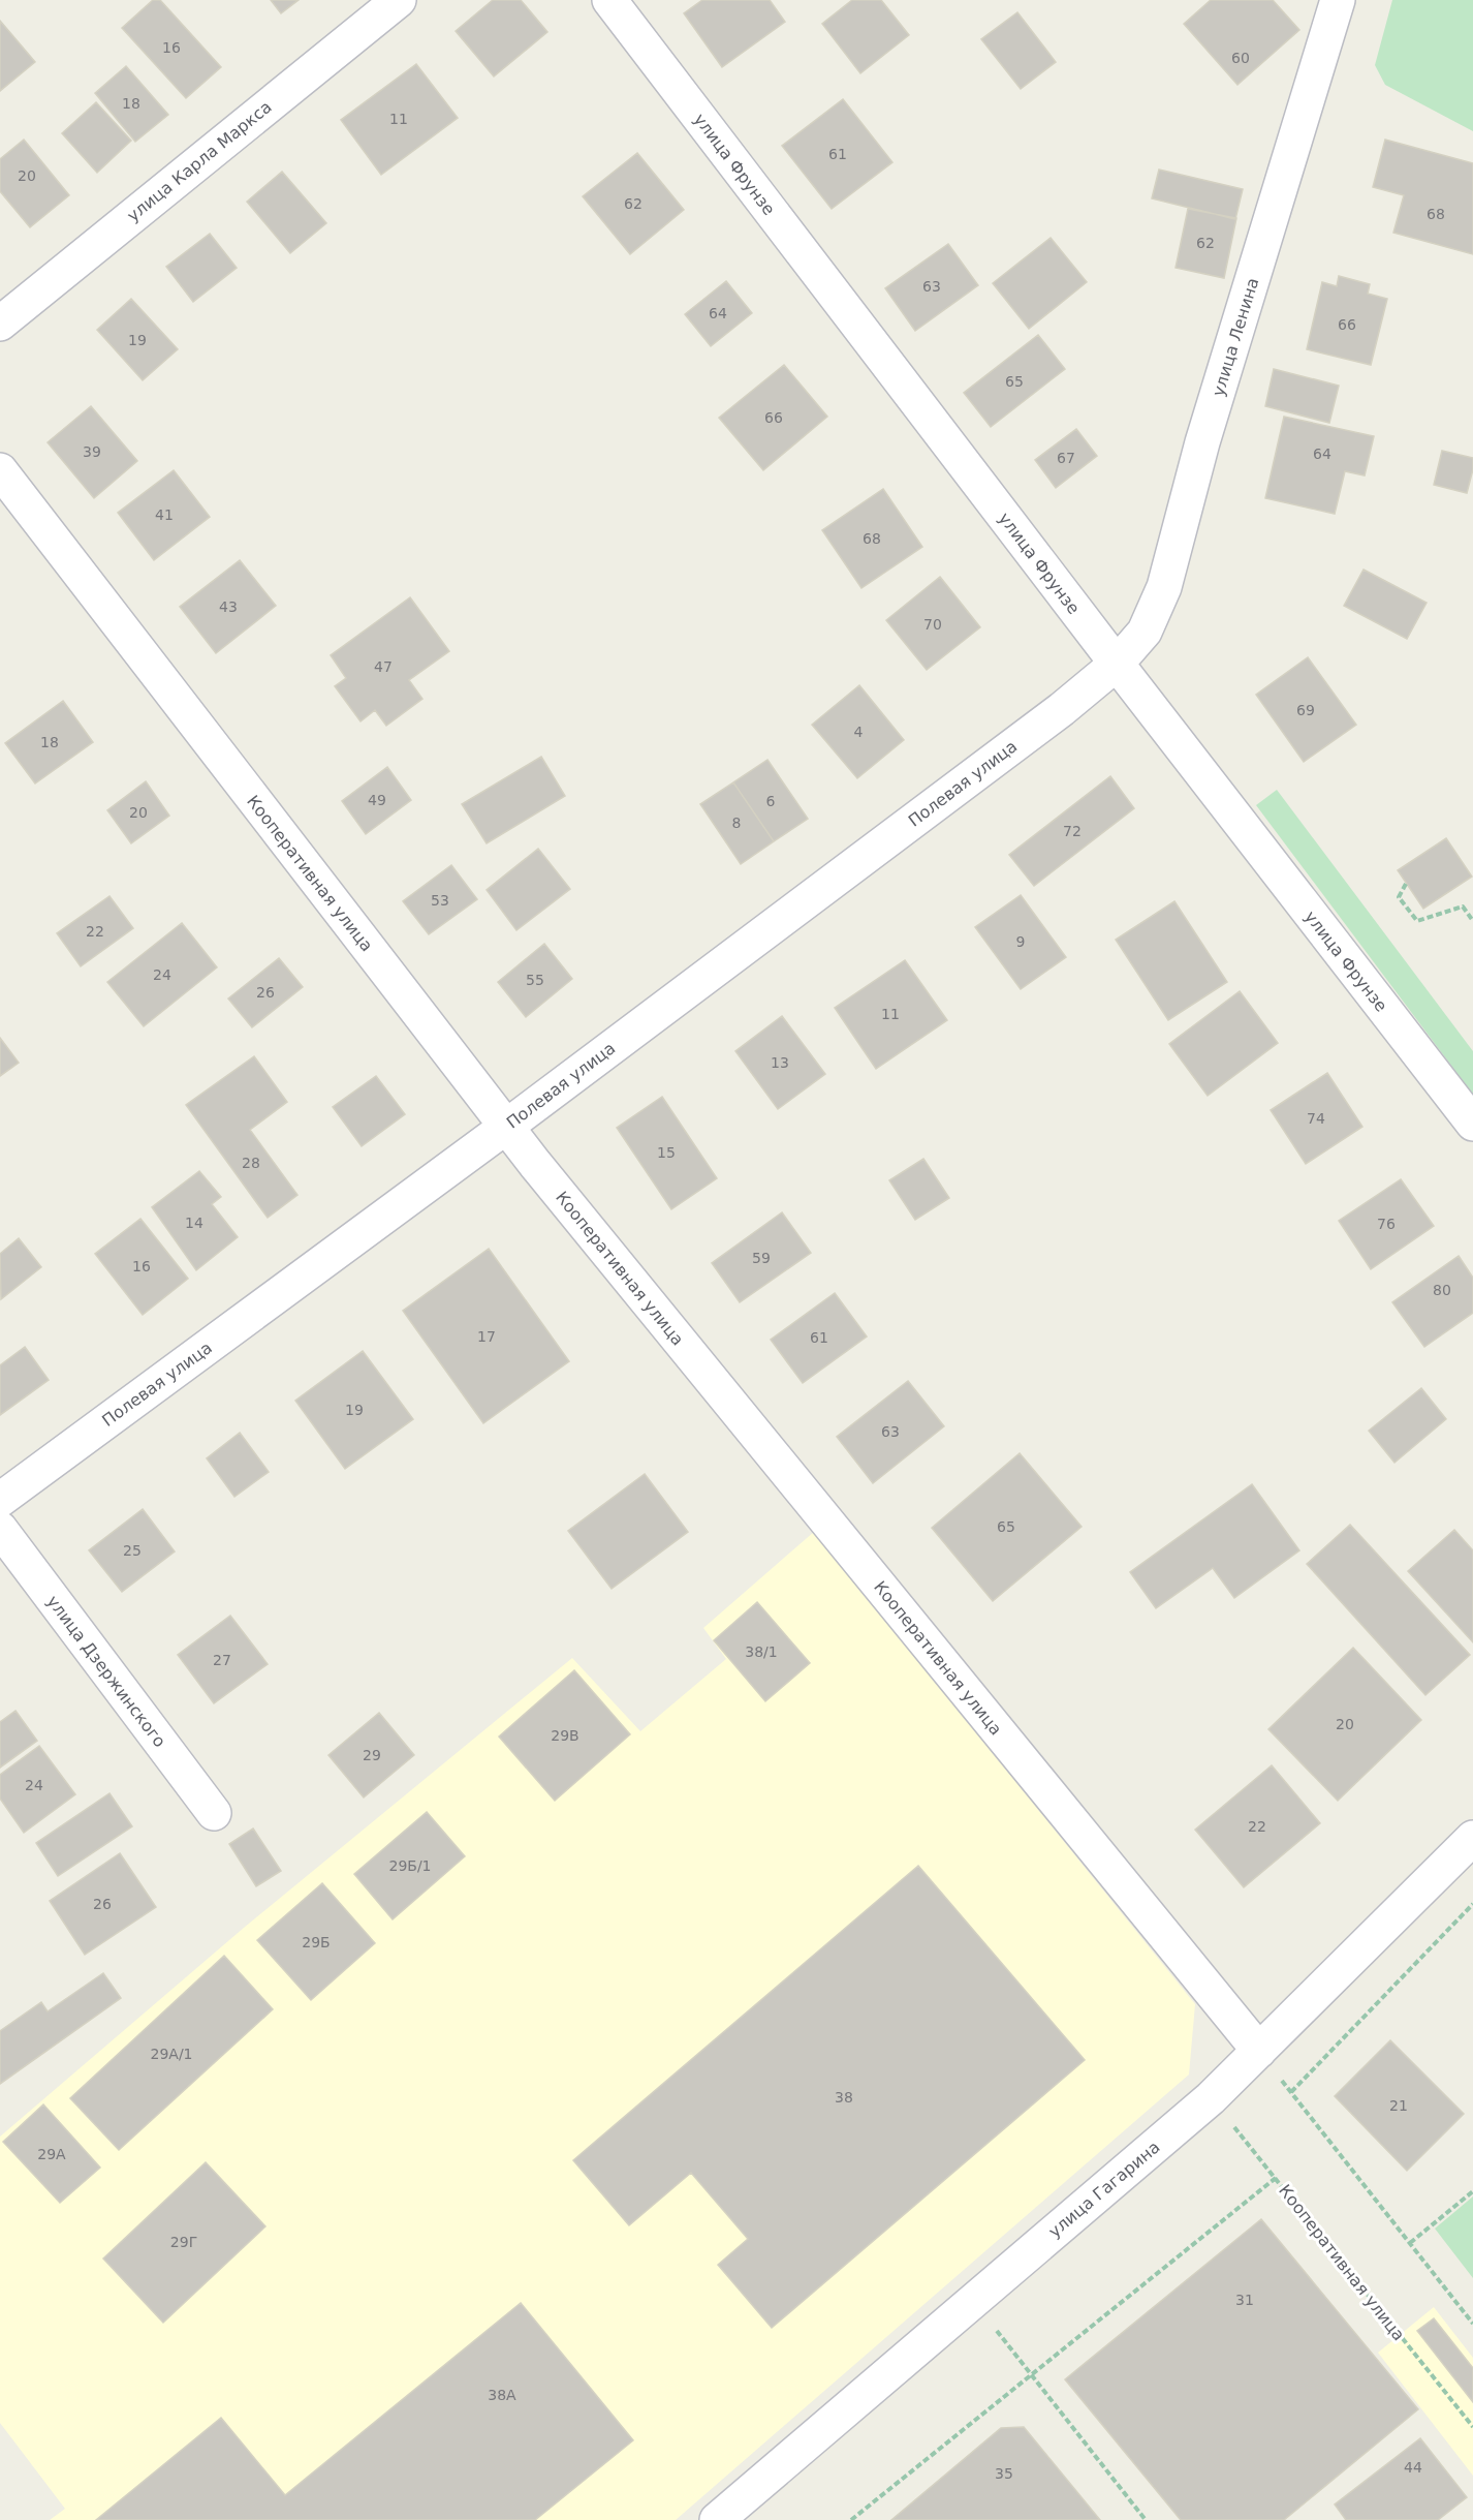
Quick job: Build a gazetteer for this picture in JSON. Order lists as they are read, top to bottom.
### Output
{
  "streets": {
    "street": [
      "улица Карла Маркса",
      "улица Фрунзе",
      "улица Ленина",
      "Полевая улица",
      "Кооперативная улица",
      "улица Дзержинского",
      "улица Гагарина"
    ]
  },
  "crossings": [
    ["улица Фрунзе", "улица Ленина"],
    ["улица Фрунзе", "Полевая улица"],
    ["улица Ленина", "Полевая улица"],
    ["Полевая улица", "Кооперативная улица"],
    ["Кооперативная улица", "улица Гагарина"]
  ],
  "house_numbers": [
    "16",
    "60",
    "18",
    "11",
    "61",
    "20",
    "62",
    "68",
    "62",
    "63",
    "64",
    "66",
    "19",
    "65",
    "66",
    "39",
    "64",
    "67",
    "41",
    "68",
    "43",
    "70",
    "47",
    "69",
    "4",
    "18",
    "49",
    "6",
    "20",
    "8",
    "72",
    "53",
    "22",
    "9",
    "24",
    "55",
    "26",
    "11",
    "13",
    "74",
    "15",
    "28",
    "14",
    "76",
    "59",
    "16",
    "80",
    "17",
    "61",
    "19",
    "63",
    "65",
    "25",
    "38/1",
    "27",
    "20",
    "29В",
    "29",
    "24",
    "22",
    "29Б/1",
    "26",
    "29Б",
    "29А/1",
    "38",
    "21",
    "29А",
    "29Г",
    "31",
    "38А",
    "44",
    "35"
  ]
}
